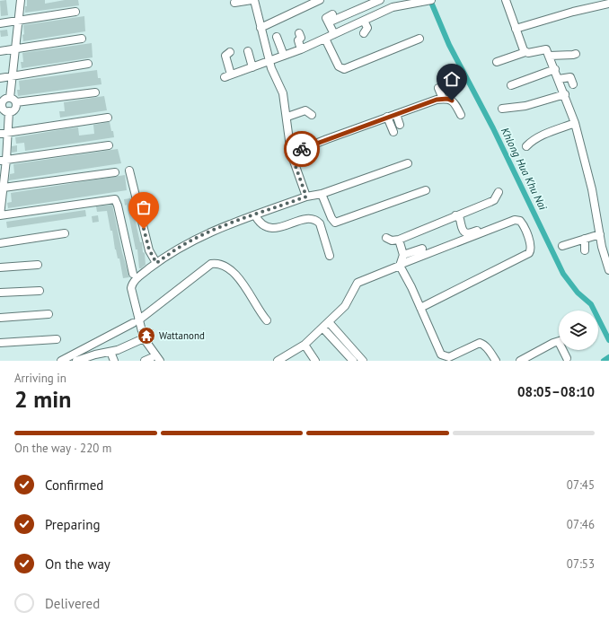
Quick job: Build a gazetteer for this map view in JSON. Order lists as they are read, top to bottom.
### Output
{
  "water": ["Khlong Hua Khu Nai"],
  "places": {
    "temple": ["Wattanond"]
  },
  "page": {
    "heading": ["2 min", "Arriving in", "08:05–08:10"],
    "bar": "On the way · 220 m",
    "list": [
      ["Confirmed", "07:45"],
      ["Preparing", "07:46"],
      ["On the way", "07:53"],
      "Delivered"
    ]
  }
}
